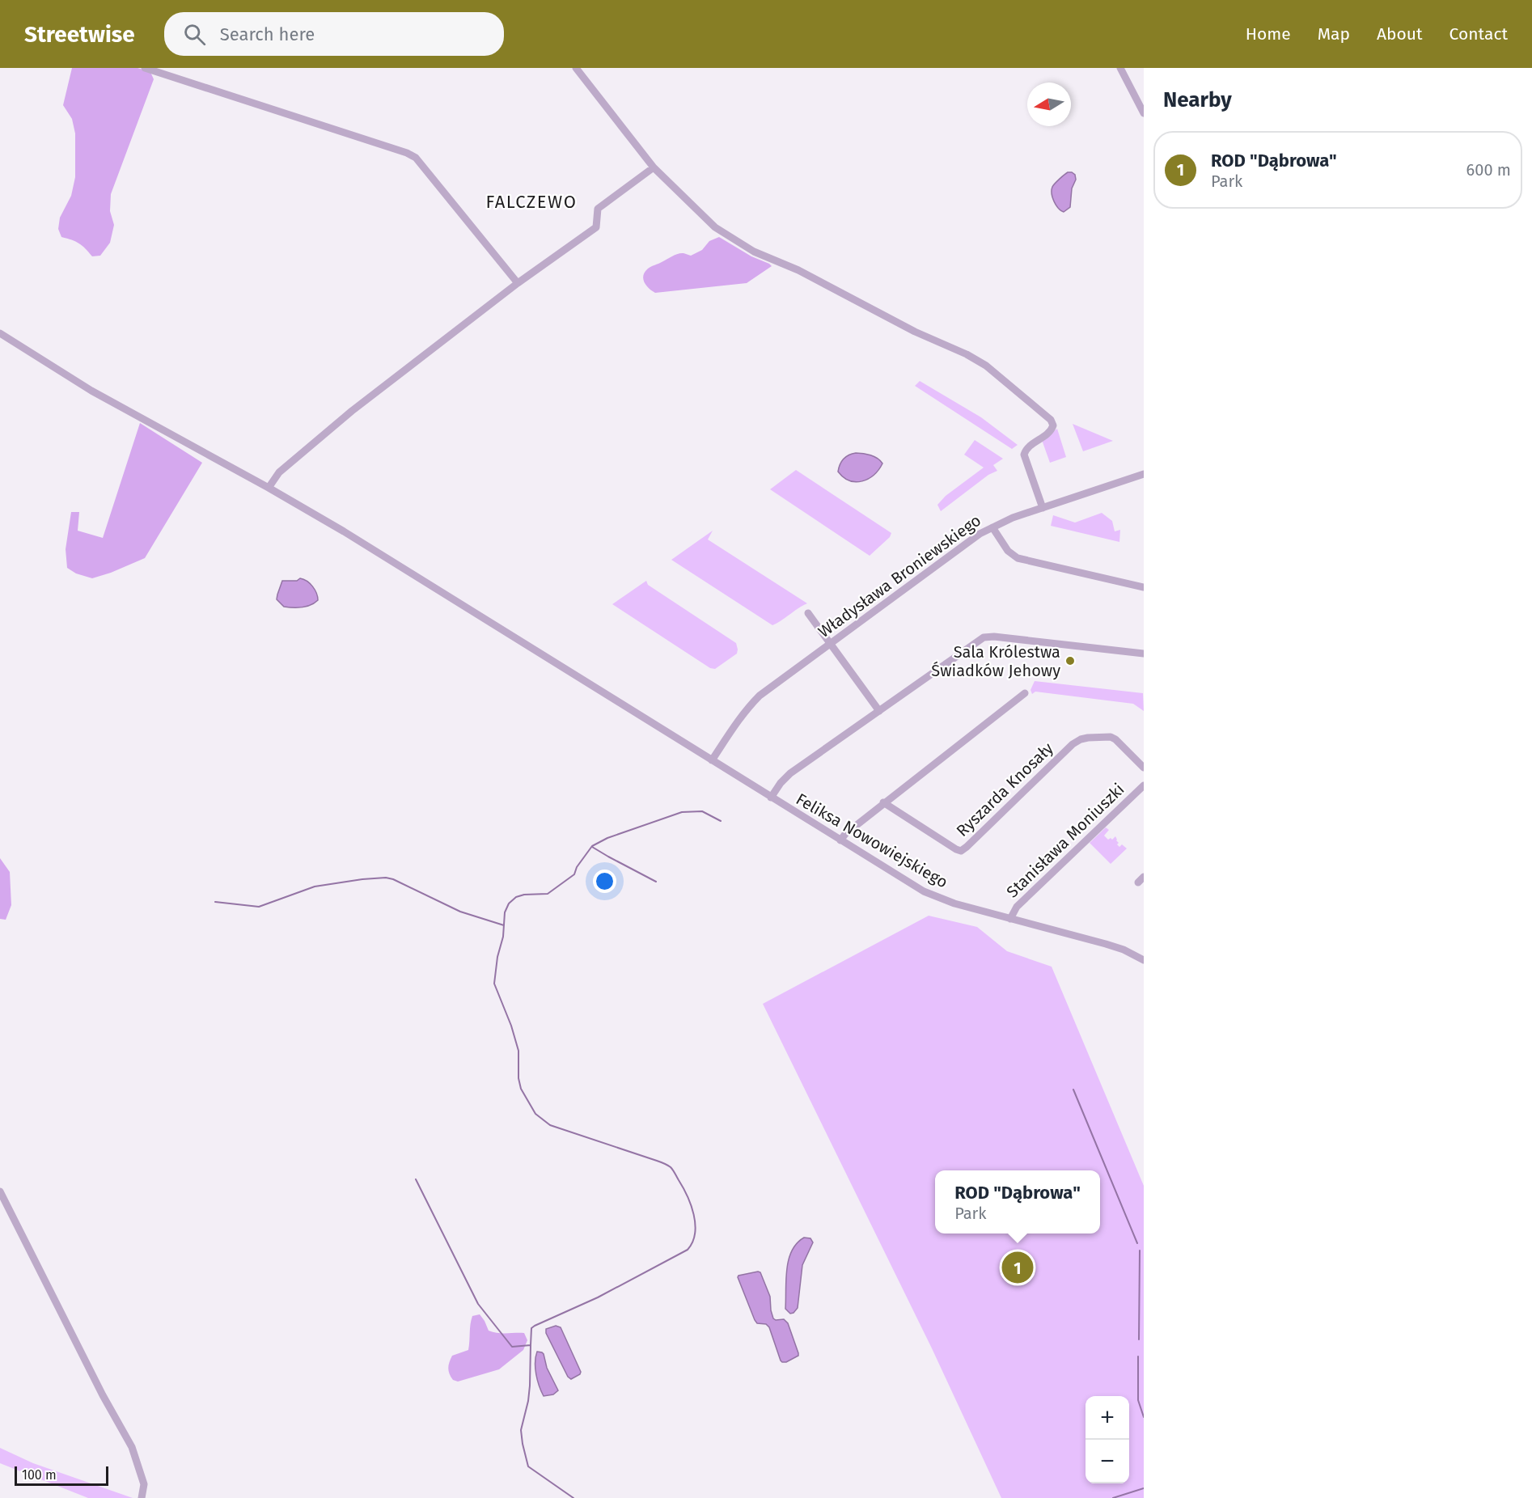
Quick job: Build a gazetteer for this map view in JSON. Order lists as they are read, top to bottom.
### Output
{
  "streets": {
    "street": [
      "Władysława Broniewskiego",
      "Ryszarda Knosały",
      "Feliksa Nowowiejskiego",
      "Stanisława Moniuszki"
    ]
  },
  "crossings": [
    ["Władysława Broniewskiego", "Feliksa Nowowiejskiego"],
    ["Feliksa Nowowiejskiego", "Stanisława Moniuszki"]
  ],
  "districts": ["FALCZEWO"],
  "places": ["Sala Królestwa Świadków Jehowy"],
  "scale_bar": "100 m",
  "north": "left",
  "page": {
    "header": "Streetwise",
    "search": "Search here",
    "nav": [
      "Home",
      "Map",
      "About",
      "Contact"
    ],
    "heading": "Nearby",
    "list": [
      {
        "mark": "1",
        "name": "ROD \"Dąbrowa\"",
        "note": "Park",
        "value": "600 m"
      }
    ],
    "popup": ["ROD \"Dąbrowa\"", "Park"],
    "pins": "1",
    "map_buttons": ["+", "−"],
    "scale": "100 m"
  }
}
